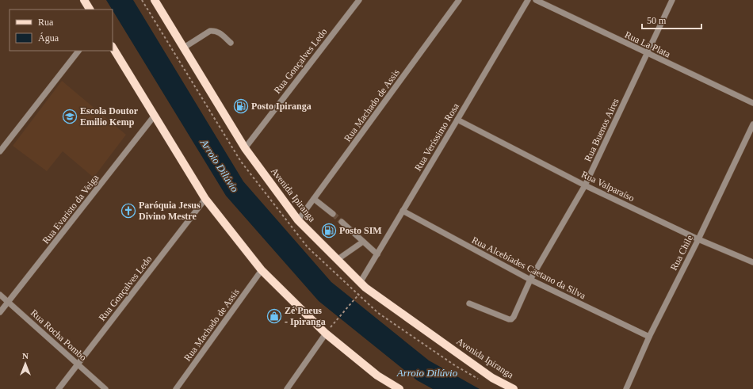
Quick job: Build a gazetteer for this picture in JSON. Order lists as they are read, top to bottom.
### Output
{
  "streets": {
    "main road": ["Avenida Ipiranga"],
    "street": [
      "Rua La Plata",
      "Rua Gonçalves Ledo",
      "Rua Machado de Assis",
      "Rua Buenos Aires",
      "Rua Veríssimo Rosa",
      "Rua Valparaíso",
      "Rua Evaristo da Veiga",
      "Rua Chile",
      "Rua Alcebíades Caetano da Silva",
      "Rua Rocha Pombo"
    ]
  },
  "crossings": [
    ["Rua La Plata", "Rua Buenos Aires"],
    ["Rua Gonçalves Ledo", "Avenida Ipiranga"],
    ["Rua Gonçalves Ledo", "Rua Rocha Pombo"],
    ["Rua Machado de Assis", "Avenida Ipiranga"],
    ["Rua Buenos Aires", "Rua Valparaíso"],
    ["Rua Buenos Aires", "Rua Alcebíades Caetano da Silva"],
    ["Rua Veríssimo Rosa", "Rua Valparaíso"],
    ["Rua Veríssimo Rosa", "Avenida Ipiranga"],
    ["Rua Veríssimo Rosa", "Rua Alcebíades Caetano da Silva"],
    ["Rua Valparaíso", "Rua Chile"],
    ["Rua Evaristo da Veiga", "Rua Rocha Pombo"],
    ["Rua Chile", "Rua Alcebíades Caetano da Silva"]
  ],
  "water": ["Arroio Dilúvio"],
  "places": {
    "fuel station": ["Posto Ipiranga", "Posto SIM"],
    "school or university": ["Escola Doutor Emilio Kemp"],
    "church": ["Paróquia Jesus Divino Mestre"],
    "shop": ["Zé Pneus - Ipiranga"]
  },
  "legend": ["Rua", "Água"],
  "scale_bar": "50 m",
  "north": "top"
}
